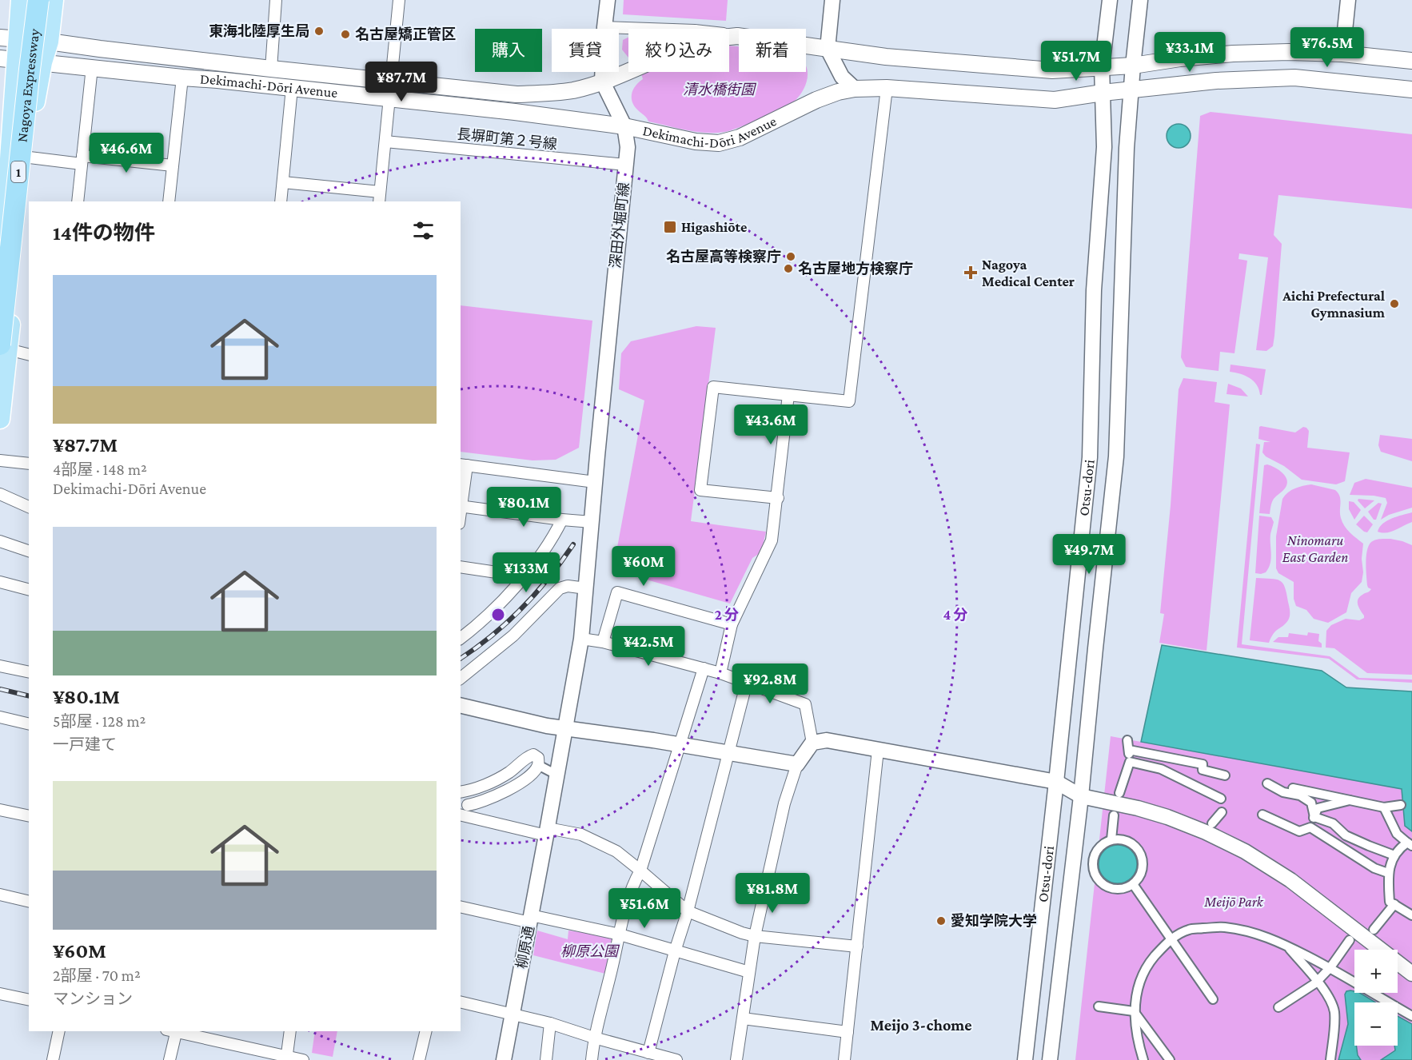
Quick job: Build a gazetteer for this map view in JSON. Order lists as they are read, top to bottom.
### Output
{
  "streets": {
    "highway": ["Nagoya Expressway", "1"],
    "main road": ["Dekimachi-Dōri Avenue"],
    "street": [
      "長塀町第２号線",
      "深田外堀町線",
      "Otsu-dori",
      "柳原通"
    ]
  },
  "crossings": [
    ["Dekimachi-Dōri Avenue", "深田外堀町線"],
    ["Dekimachi-Dōri Avenue", "Otsu-dori"],
    ["長塀町第２号線", "深田外堀町線"],
    ["深田外堀町線", "柳原通"]
  ],
  "districts": ["Meijo 3-chome"],
  "parks": [
    "清水橋街園",
    "Ninomaru East Garden",
    "Meijō Park",
    "柳原公園"
  ],
  "places": {
    "other": [
      "東海北陸厚生局",
      "名古屋矯正管区",
      "名古屋高等検察庁",
      "名古屋地方検察庁",
      "Aichi Prefectural Gymnasium",
      "愛知学院大学"
    ],
    "transit": ["Higashiōte"],
    "health": ["Nagoya Medical Center"]
  },
  "page": {
    "price": [
      "¥76.5M",
      "¥33.1M",
      "¥51.7M",
      "¥87.7M",
      "¥46.6M",
      "¥43.6M",
      "¥80.1M",
      "¥49.7M",
      "¥60M",
      "¥133M",
      "¥42.5M",
      "¥92.8M",
      "¥81.8M",
      "¥51.6M"
    ],
    "chip": [
      "購入",
      "賃貸",
      "絞り込み",
      "新着"
    ],
    "heading": "14件の物件",
    "list": [
      {
        "name": "¥87.7M",
        "note": "4部屋 · 148 m² · Dekimachi-Dōri Avenue"
      },
      {
        "name": "¥80.1M",
        "note": "5部屋 · 128 m² · 一戸建て"
      },
      {
        "name": "¥60M",
        "note": "2部屋 · 70 m² · マンション"
      }
    ],
    "map_buttons": ["+", "−"]
  },
  "rings": ["2 分", "4 分"]
}
